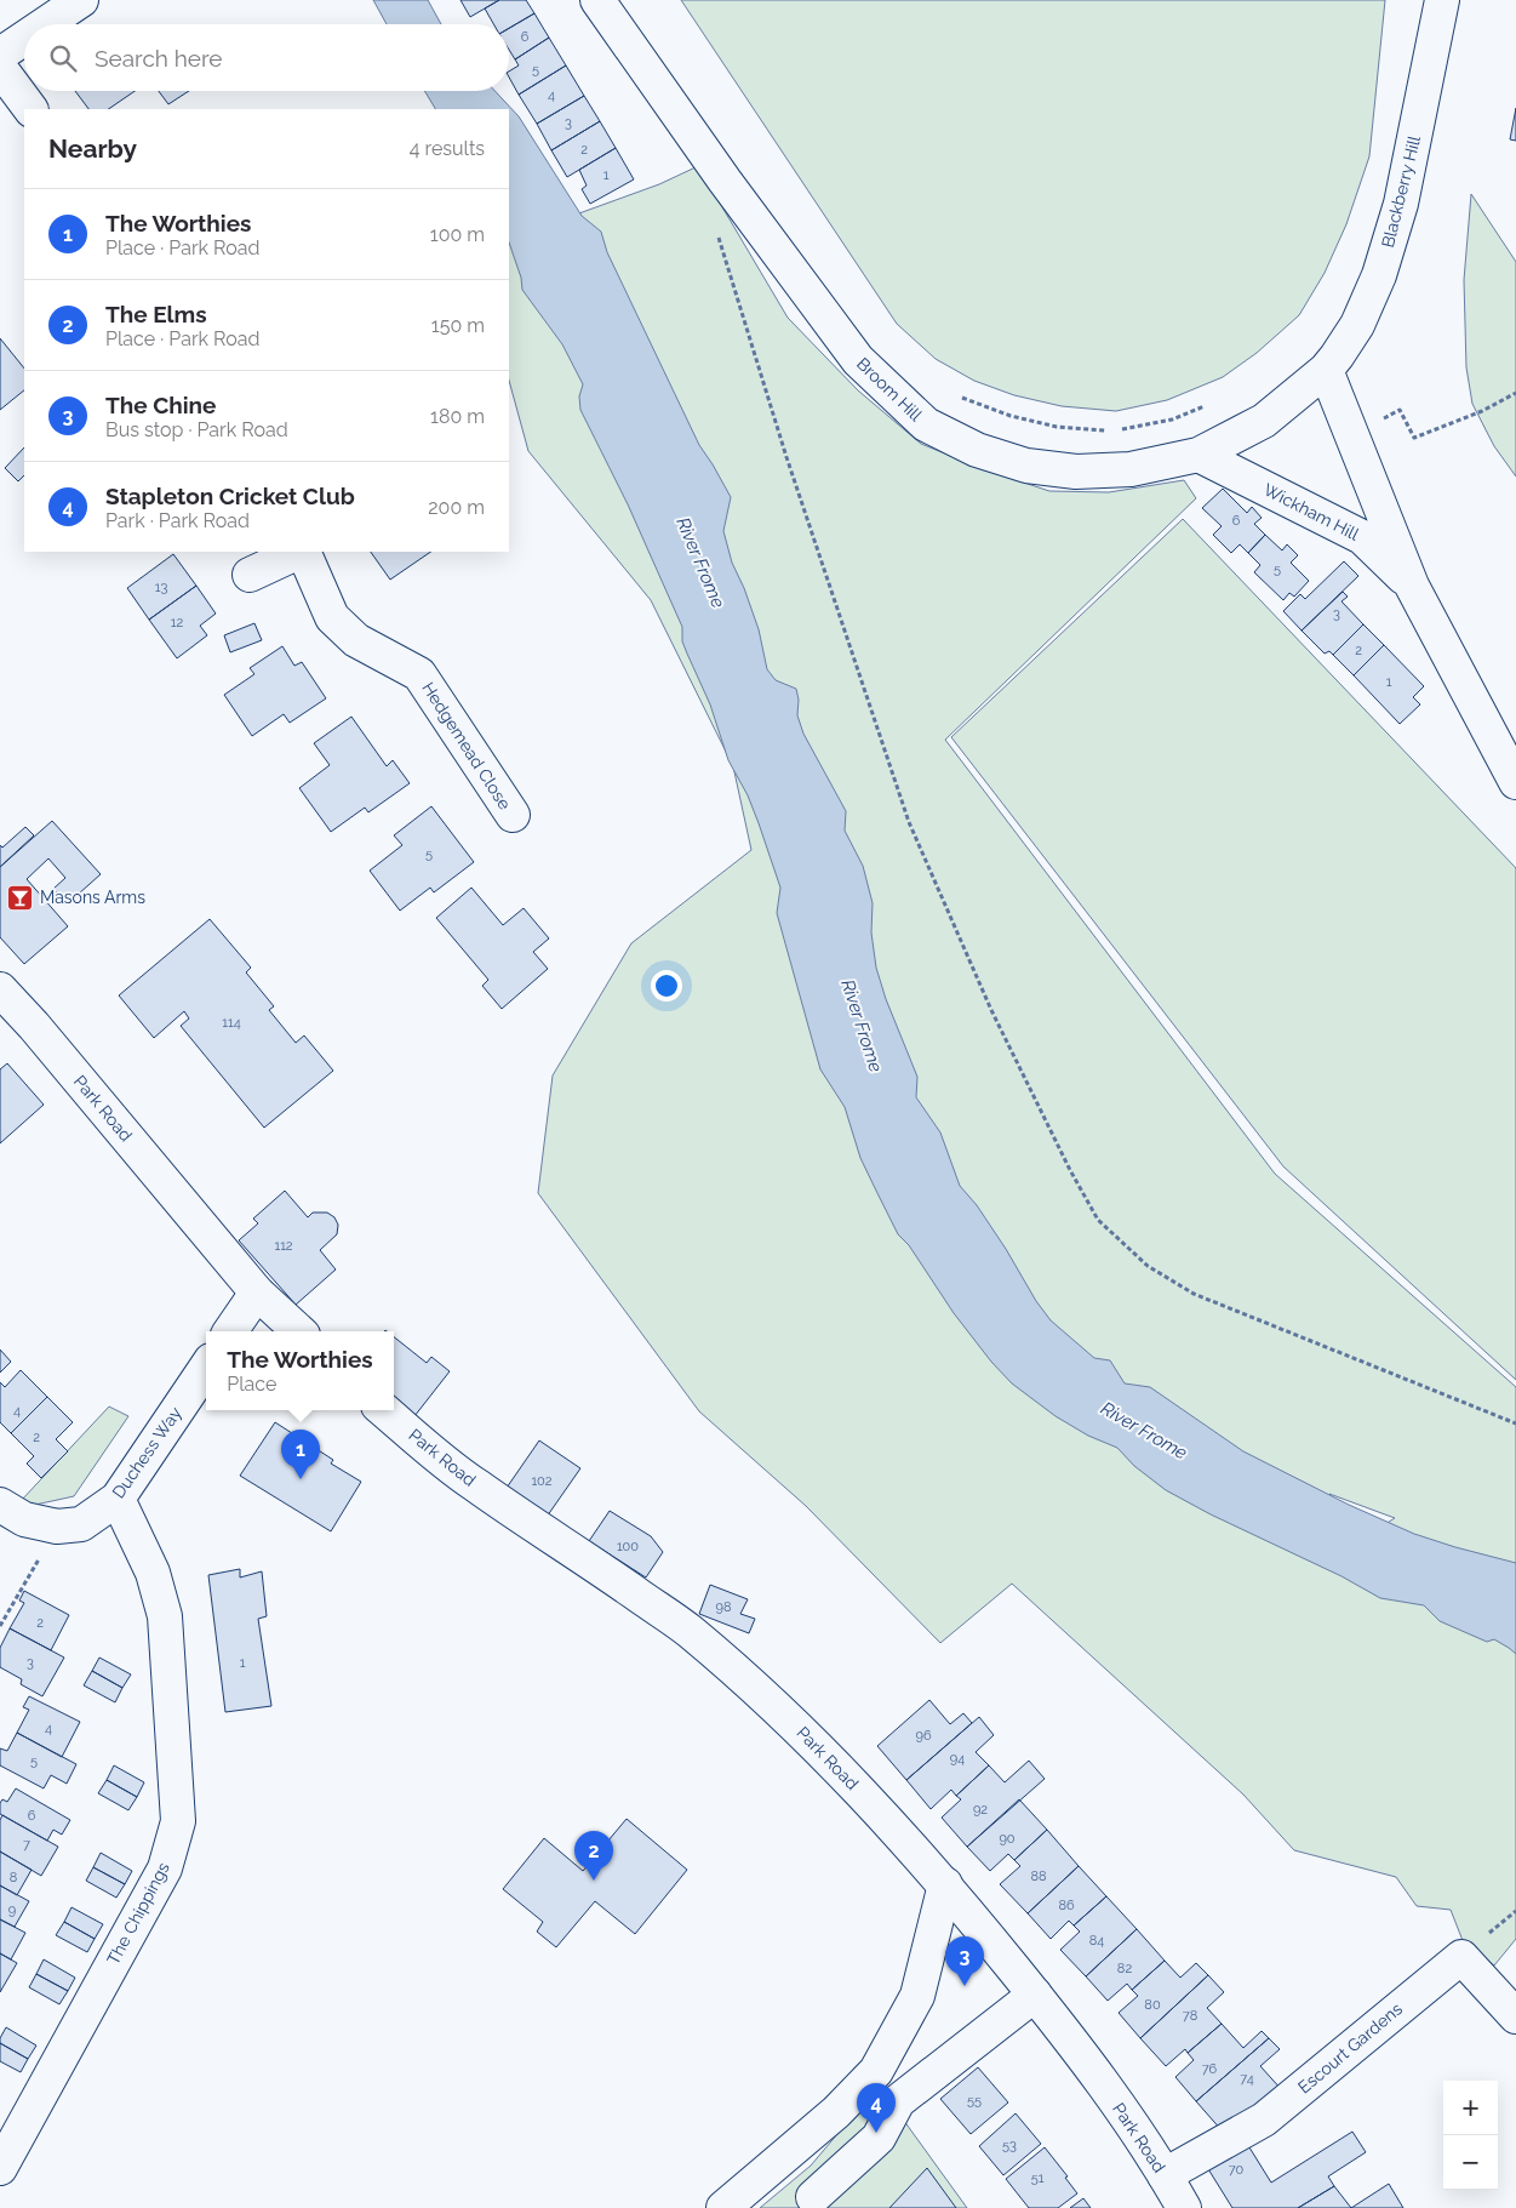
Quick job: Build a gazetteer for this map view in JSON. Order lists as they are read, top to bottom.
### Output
{
  "streets": {
    "street": [
      "Blackberry Hill",
      "Broom Hill",
      "Wickham Hill",
      "Hedgemead Close",
      "Park Road",
      "Duchess Way",
      "The Chippings",
      "Escourt Gardens"
    ]
  },
  "crossings": [
    ["Blackberry Hill", "Broom Hill"],
    ["Blackberry Hill", "Wickham Hill"],
    ["Broom Hill", "Wickham Hill"],
    ["Park Road", "Escourt Gardens"],
    ["Duchess Way", "The Chippings"]
  ],
  "water": ["River Frome"],
  "places": {
    "bar": ["Masons Arms"]
  },
  "house_numbers": [
    "6",
    "5",
    "4",
    "3",
    "2",
    "1",
    "6",
    "5",
    "13",
    "3",
    "12",
    "2",
    "1",
    "5",
    "114",
    "112",
    "4",
    "2",
    "102",
    "100",
    "98",
    "2",
    "3",
    "1",
    "4",
    "96",
    "94",
    "5",
    "92",
    "6",
    "90",
    "7",
    "88",
    "8",
    "86",
    "9",
    "84",
    "82",
    "80",
    "78",
    "76",
    "74",
    "55",
    "53",
    "70",
    "51"
  ],
  "page": {
    "search": "Search here",
    "heading": ["Nearby", "4 results"],
    "list": [
      {
        "mark": "1",
        "name": "The Worthies",
        "note": "Place · Park Road",
        "value": "100 m"
      },
      {
        "mark": "2",
        "name": "The Elms",
        "note": "Place · Park Road",
        "value": "150 m"
      },
      {
        "mark": "3",
        "name": "The Chine",
        "note": "Bus stop · Park Road",
        "value": "180 m"
      },
      {
        "mark": "4",
        "name": "Stapleton Cricket Club",
        "note": "Park · Park Road",
        "value": "200 m"
      }
    ],
    "popup": ["The Worthies", "Place"],
    "pins": [
      "1",
      "2",
      "3",
      "4"
    ],
    "map_buttons": ["+", "−"]
  }
}
